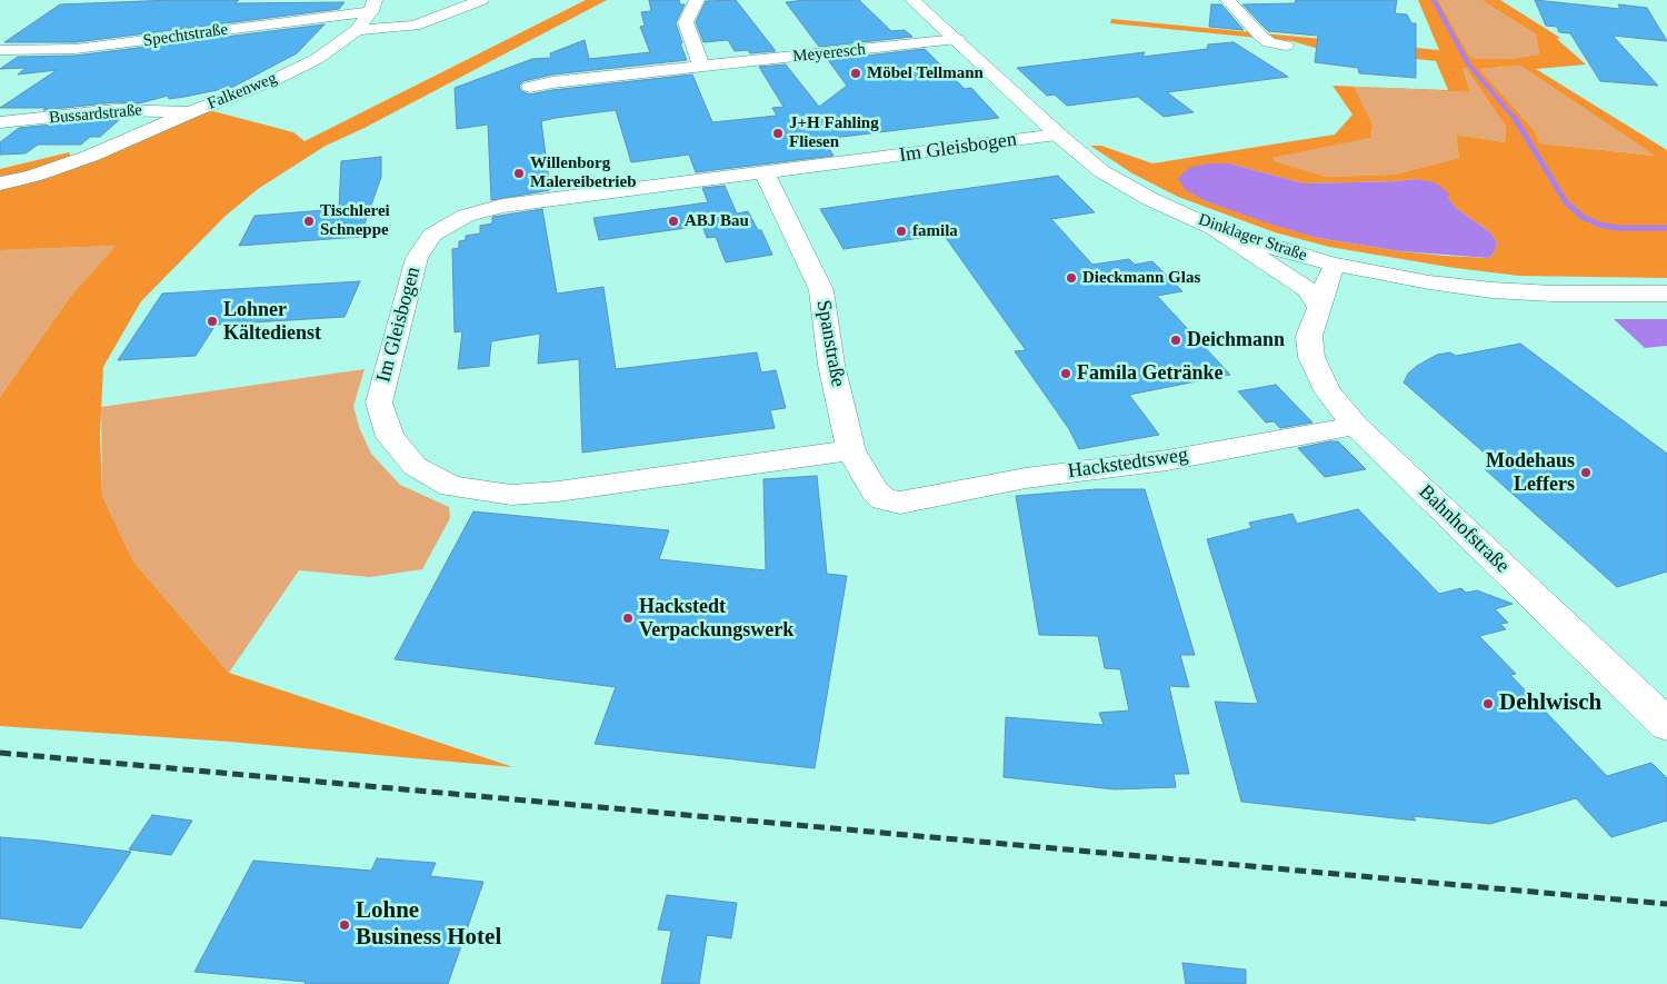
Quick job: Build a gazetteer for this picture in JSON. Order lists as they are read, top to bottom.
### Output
{
  "streets": {
    "street": [
      "Spechtstraße",
      "Meyeresch",
      "Falkenweg",
      "Bussardstraße",
      "Im Gleisbogen",
      "Dinklager Straße",
      "Spanstraße",
      "Hackstedtsweg",
      "Bahnhofstraße"
    ]
  },
  "crossings": [
    ["Spechtstraße", "Falkenweg"],
    ["Meyeresch", "Dinklager Straße"],
    ["Falkenweg", "Bussardstraße"],
    ["Im Gleisbogen", "Dinklager Straße"],
    ["Im Gleisbogen", "Spanstraße"],
    ["Dinklager Straße", "Bahnhofstraße"],
    ["Spanstraße", "Hackstedtsweg"],
    ["Hackstedtsweg", "Bahnhofstraße"]
  ],
  "places": [
    "Möbel Tellmann",
    "J+H Fahling Fliesen",
    "Willenborg Malereibetrieb",
    "Tischlerei Schneppe",
    "ABJ Bau",
    "famila",
    "Dieckmann Glas",
    "Lohner Kältedienst",
    "Deichmann",
    "Famila Getränke",
    "Modehaus Leffers",
    "Hackstedt Verpackungswerk",
    "Dehlwisch",
    "Lohne Business Hotel"
  ]
}
